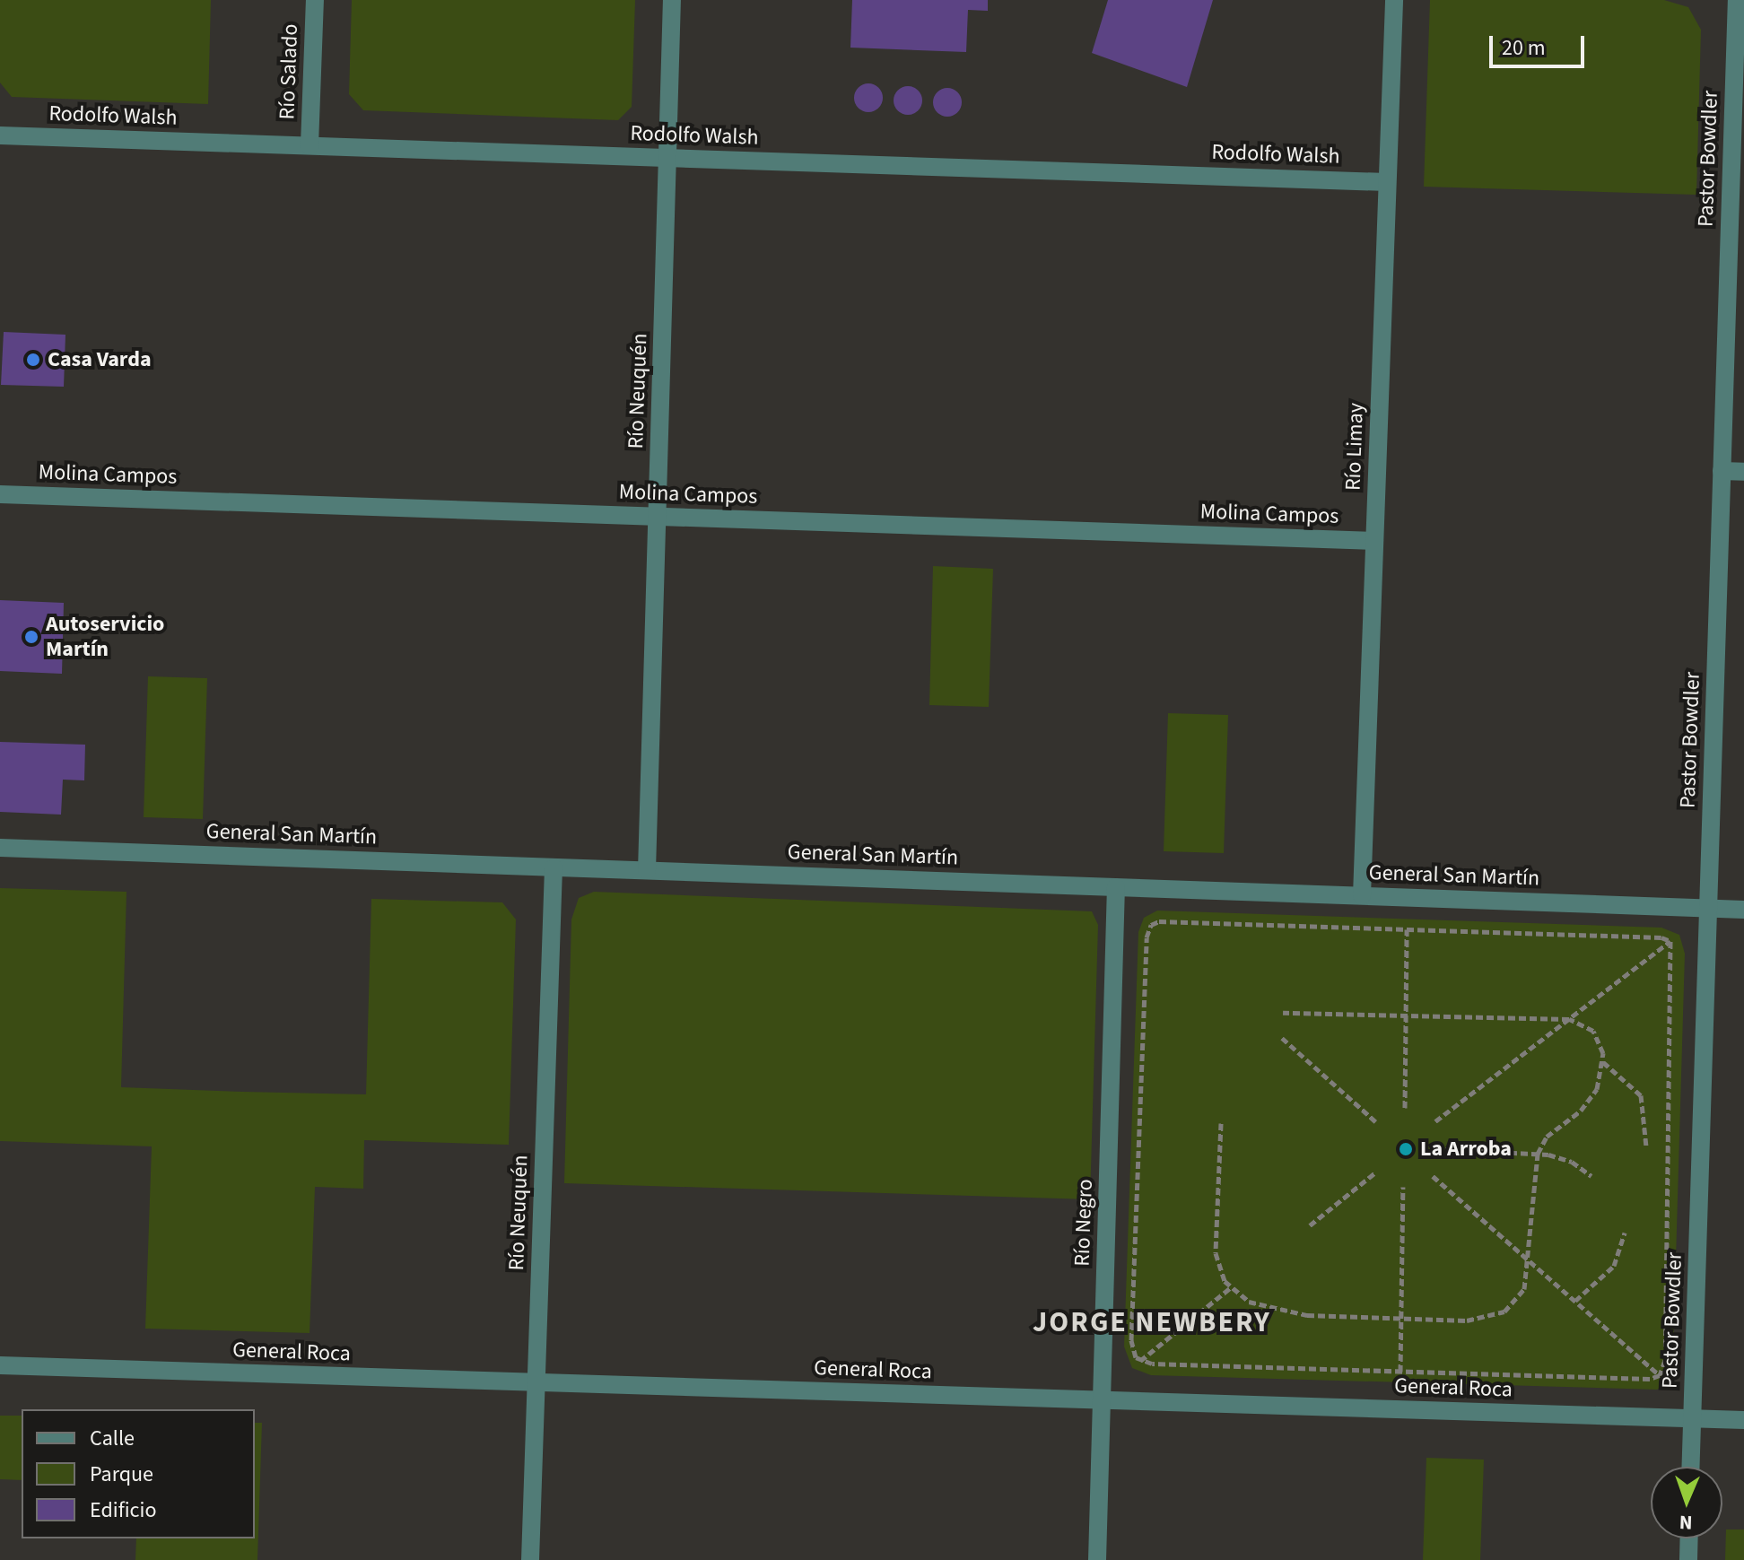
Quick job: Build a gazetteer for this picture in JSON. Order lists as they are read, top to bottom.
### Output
{
  "streets": {
    "street": [
      "Río Salado",
      "Rodolfo Walsh",
      "Pastor Bowdler",
      "Río Neuquén",
      "Río Limay",
      "Molina Campos",
      "General San Martín",
      "Río Negro",
      "General Roca"
    ]
  },
  "crossings": [
    ["Río Salado", "Rodolfo Walsh"],
    ["Rodolfo Walsh", "Río Neuquén"],
    ["Rodolfo Walsh", "Río Limay"],
    ["Pastor Bowdler", "General San Martín"],
    ["Pastor Bowdler", "General Roca"],
    ["Río Neuquén", "Molina Campos"],
    ["Río Neuquén", "General San Martín"],
    ["Río Neuquén", "General Roca"],
    ["Río Limay", "Molina Campos"],
    ["Río Limay", "General San Martín"],
    ["General San Martín", "Río Negro"],
    ["Río Negro", "General Roca"]
  ],
  "districts": ["JORGE NEWBERY"],
  "places": ["Casa Varda", "Autoservicio Martín", "La Arroba"],
  "legend": ["Calle", "Parque", "Edificio"],
  "scale_bar": "20 m",
  "north": "bottom"
}
